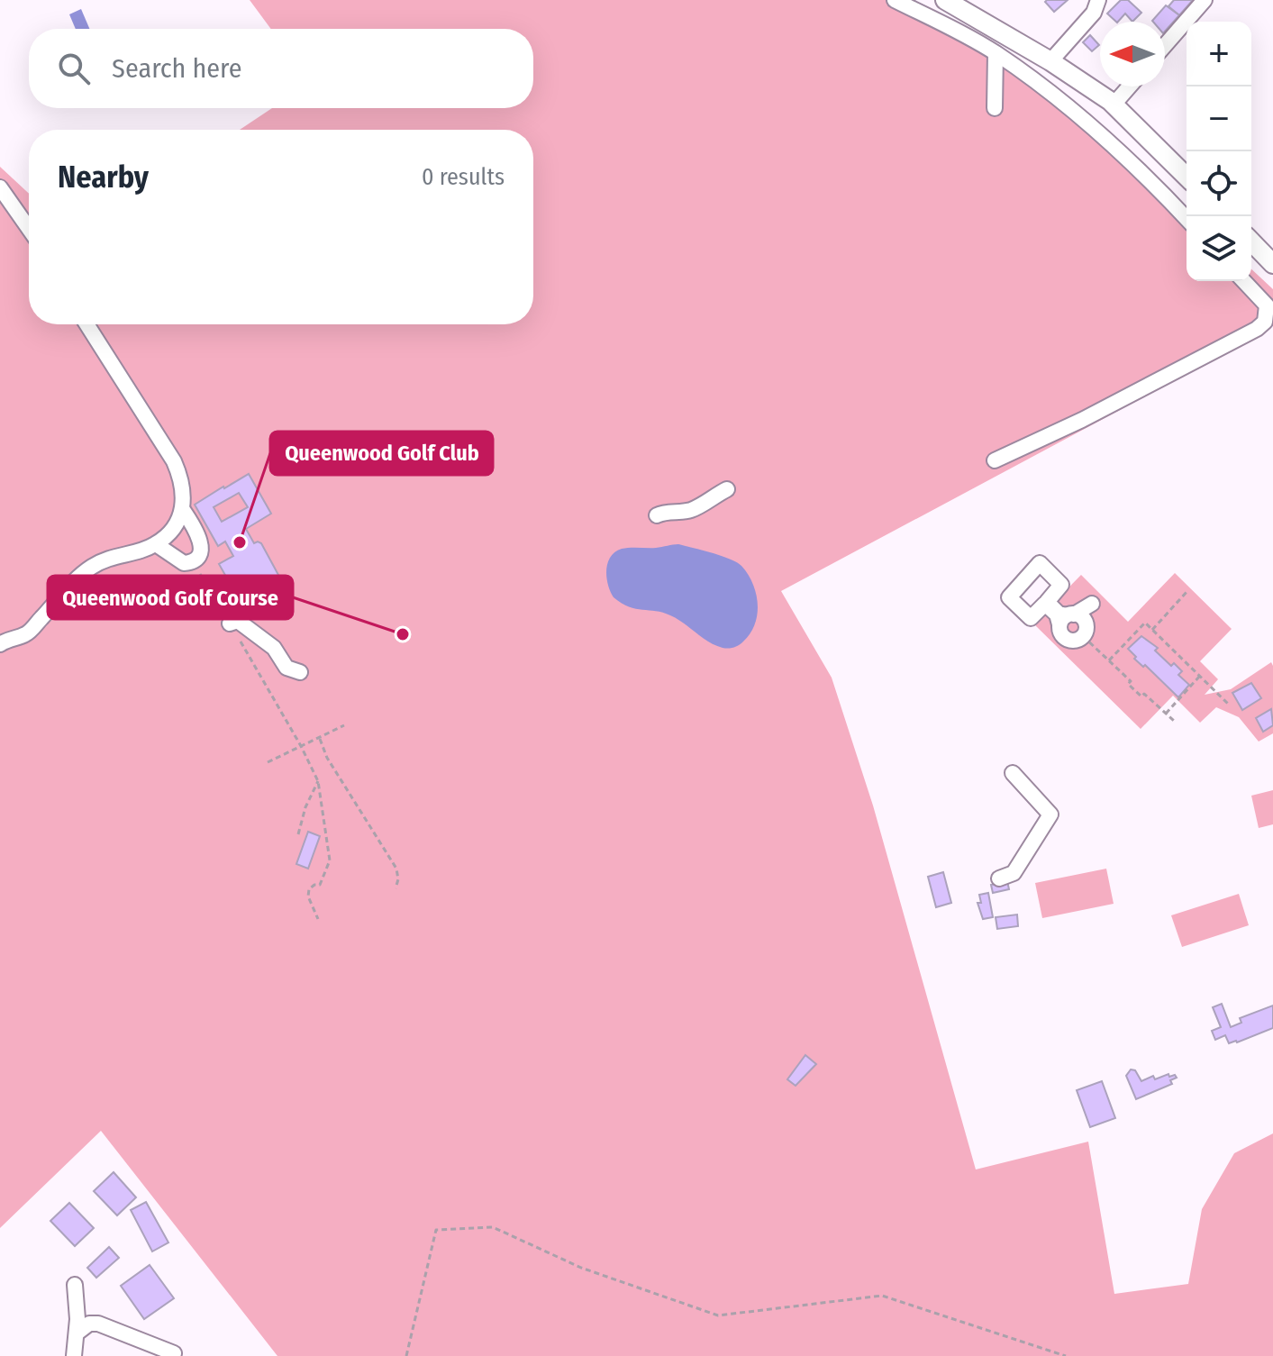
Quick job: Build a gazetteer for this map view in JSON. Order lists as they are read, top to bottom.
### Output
{
  "places": ["Queenwood Golf Club", "Queenwood Golf Course"],
  "north": "left",
  "page": {
    "map_buttons": ["+", "−"],
    "search": "Search here",
    "heading": ["Nearby", "0 results"]
  }
}
